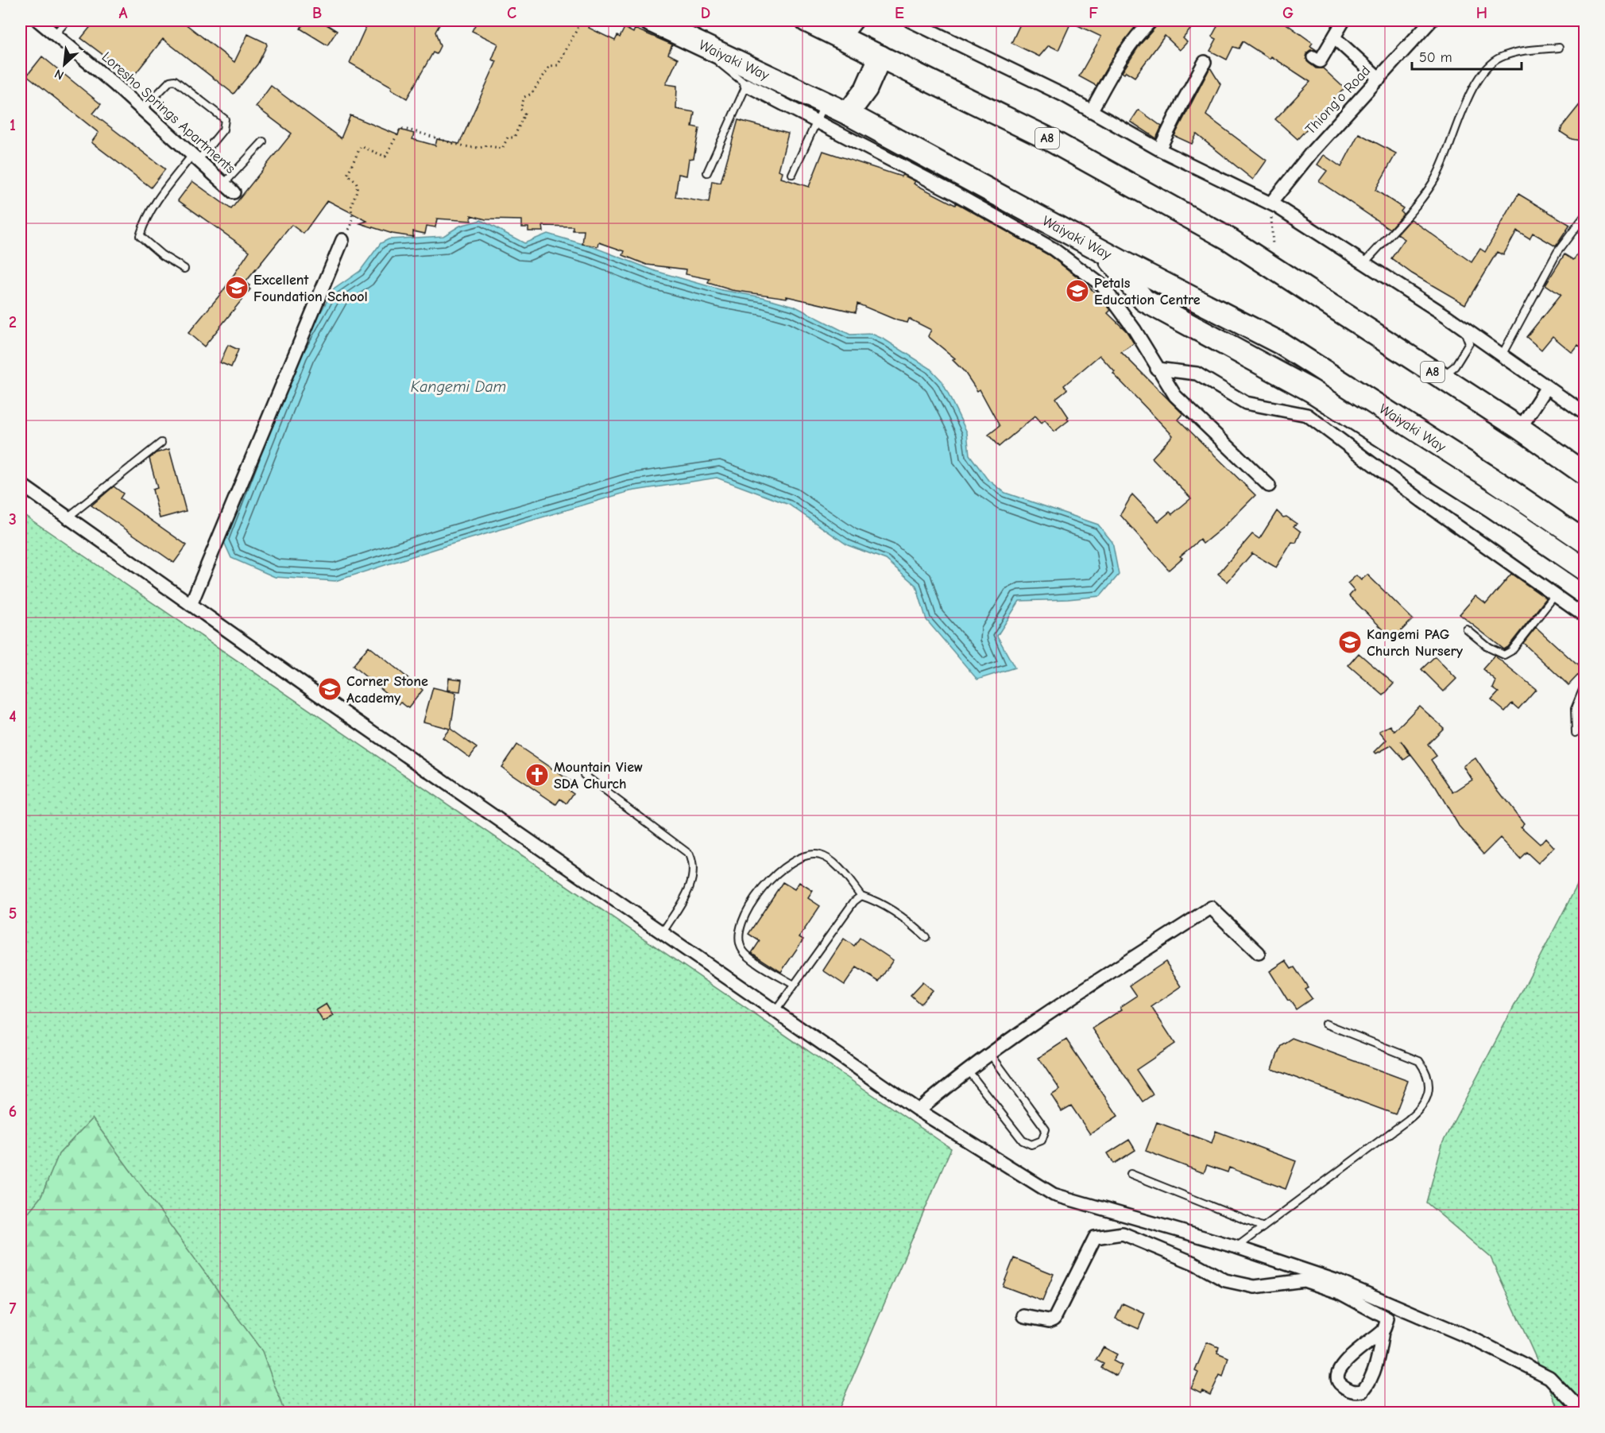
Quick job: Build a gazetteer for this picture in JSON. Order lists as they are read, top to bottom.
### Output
{
  "streets": {
    "highway": ["Waiyaki Way", "A8"],
    "street": ["Thiong'o Road", "Loresho Springs Apartments"]
  },
  "water": ["Kangemi Dam"],
  "places": {
    "school or university": [
      "Excellent Foundation School",
      "Petals Education Centre",
      "Kangemi PAG Church Nursery",
      "Corner Stone Academy"
    ],
    "church": ["Mountain View SDA Church"]
  },
  "scale_bar": "50 m",
  "north": "bottom left",
  "grid": {
    "columns": [
      "A",
      "B",
      "C",
      "D",
      "E",
      "F",
      "G",
      "H"
    ],
    "rows": [
      "1",
      "2",
      "3",
      "4",
      "5",
      "6",
      "7"
    ]
  }
}
